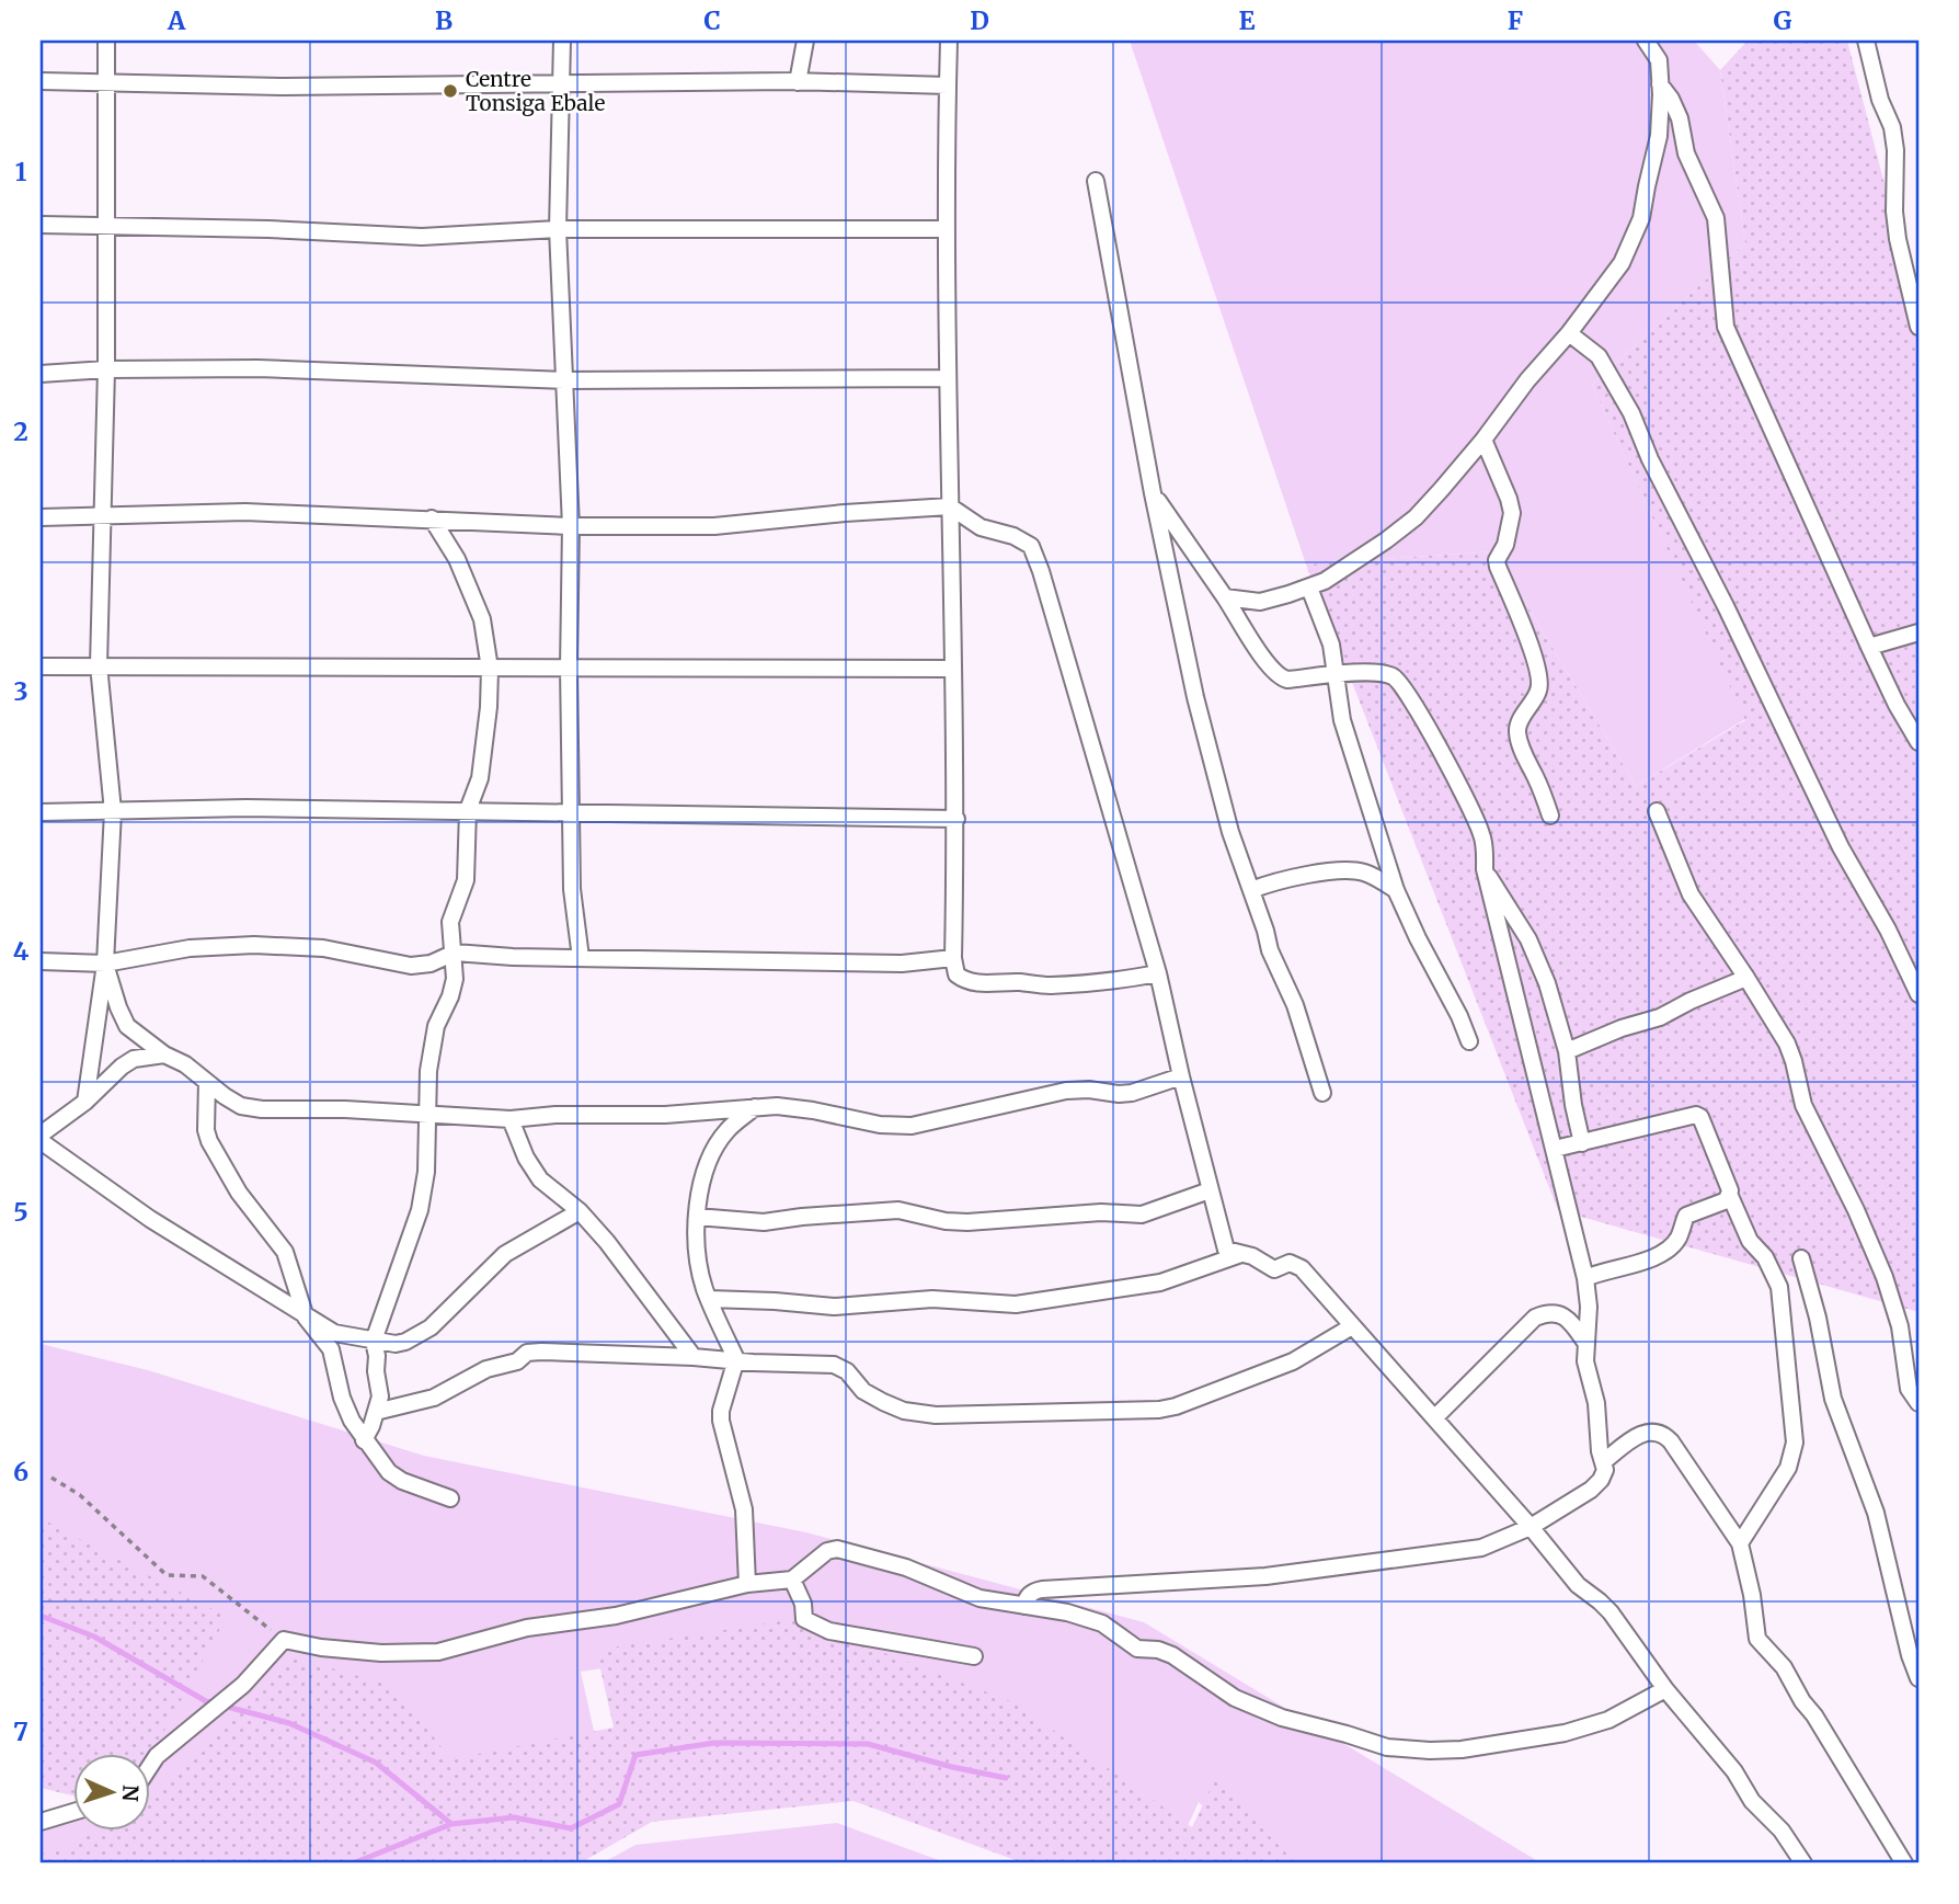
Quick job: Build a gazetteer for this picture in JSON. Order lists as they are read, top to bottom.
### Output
{
  "places": ["Centre Tonsiga Ebale"],
  "north": "right",
  "grid": {
    "columns": [
      "A",
      "B",
      "C",
      "D",
      "E",
      "F",
      "G"
    ],
    "rows": [
      "1",
      "2",
      "3",
      "4",
      "5",
      "6",
      "7"
    ]
  }
}
